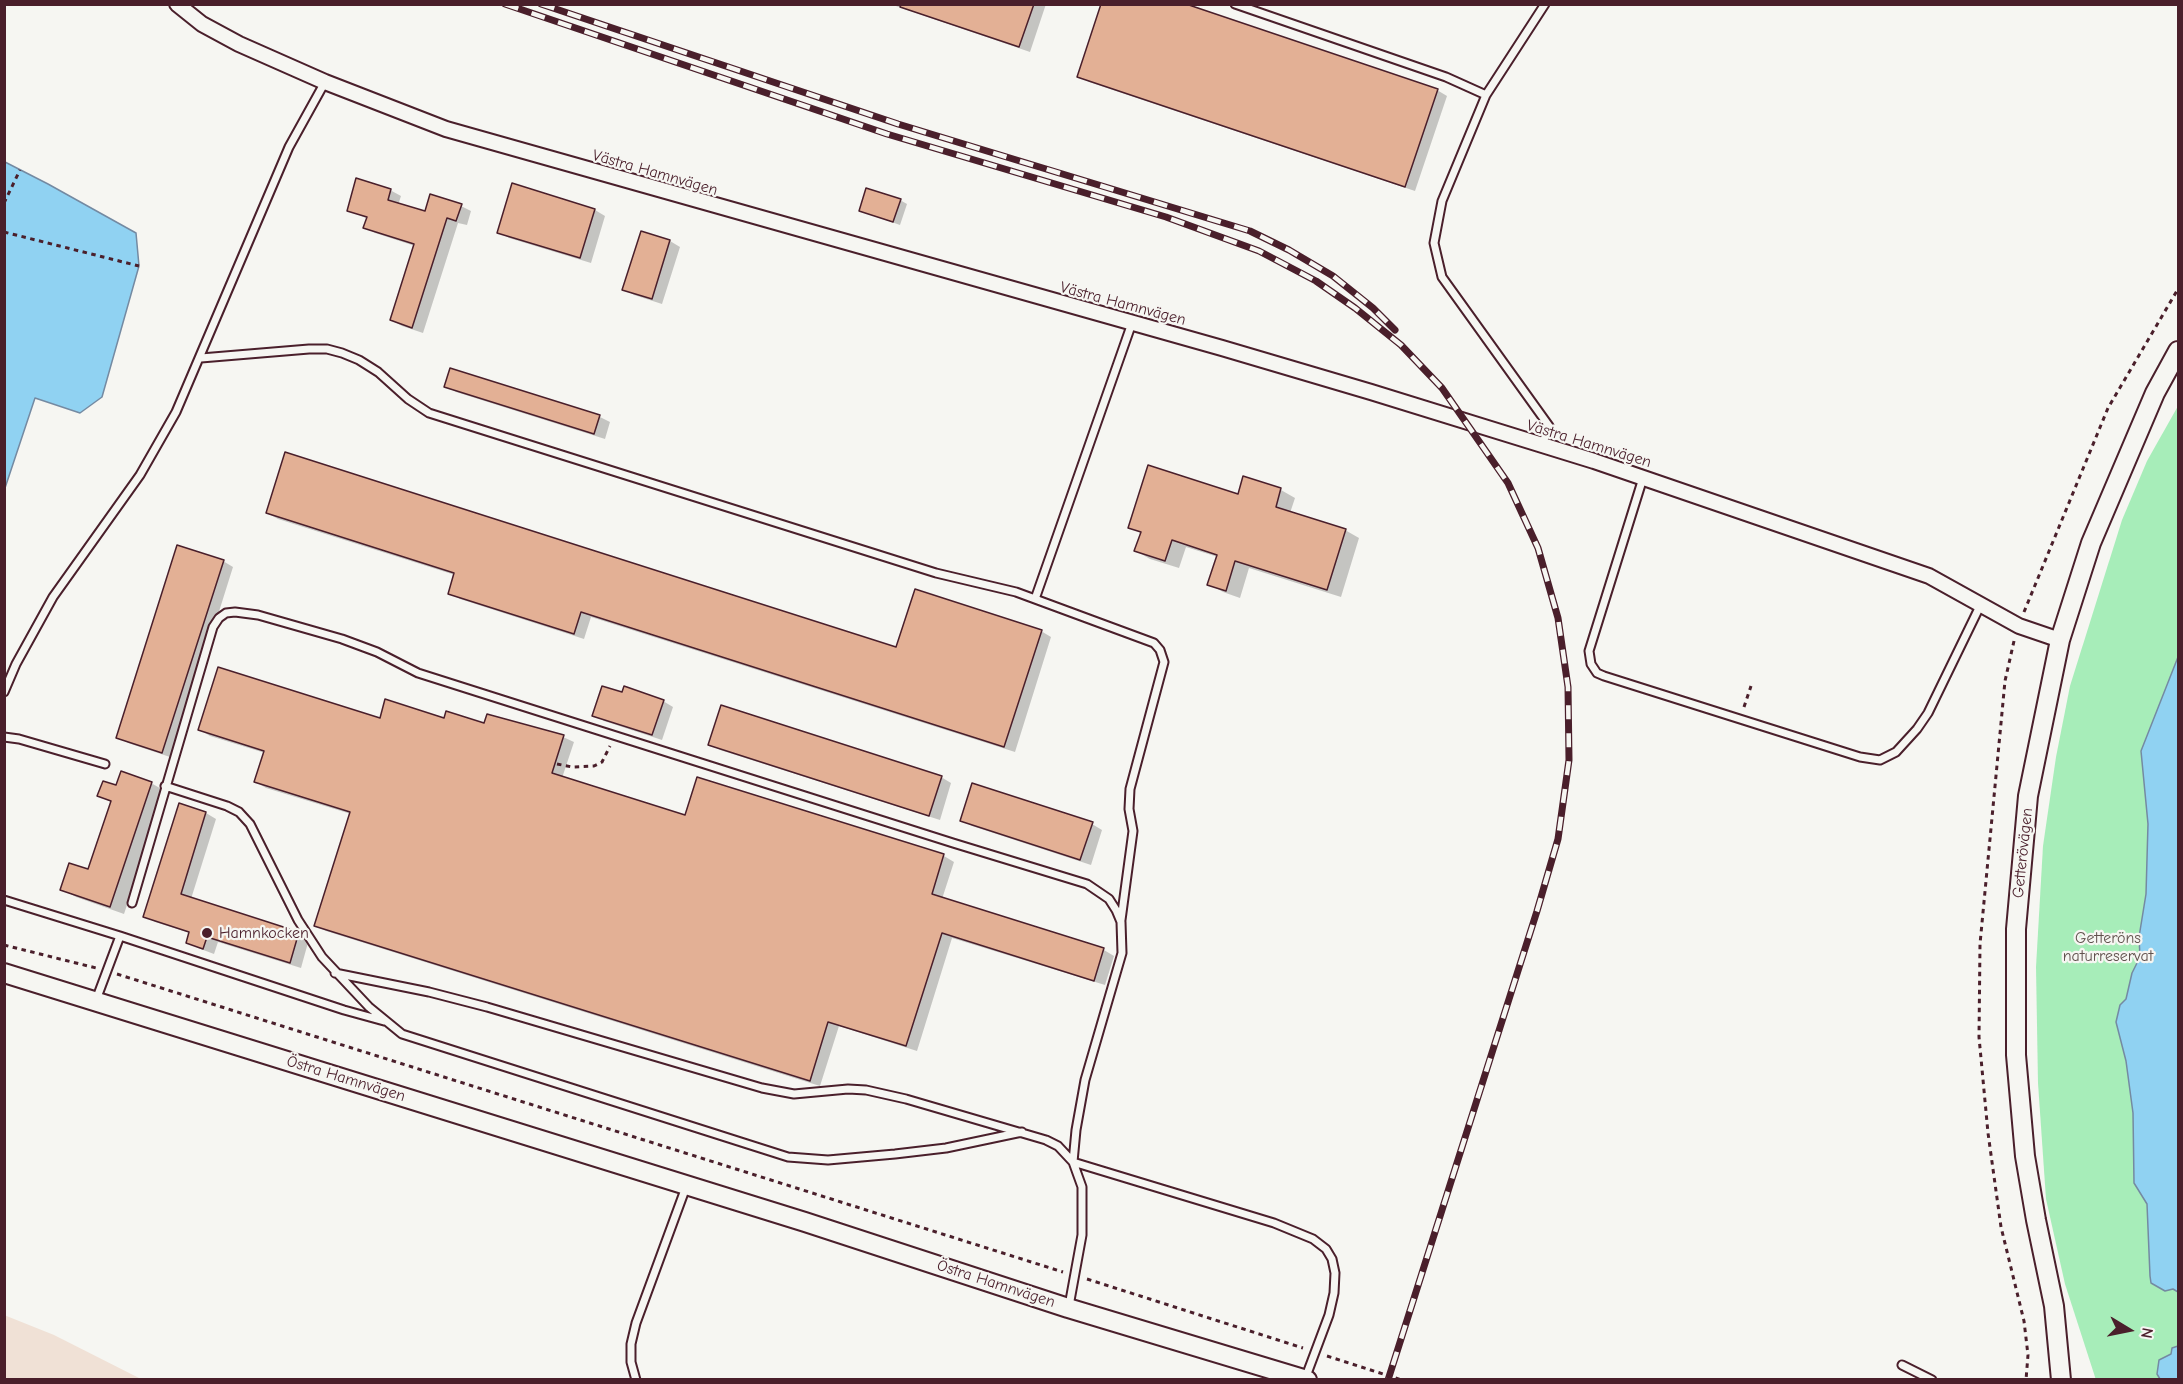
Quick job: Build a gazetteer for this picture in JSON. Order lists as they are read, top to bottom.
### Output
{
  "streets": {
    "street": ["Västra Hamnvägen", "Getterövägen", "Östra Hamnvägen"]
  },
  "crossings": [
    ["Västra Hamnvägen", "Getterövägen"]
  ],
  "parks": ["Getteröns naturreservat"],
  "places": ["Hamnkocken"],
  "north": "right"
}
